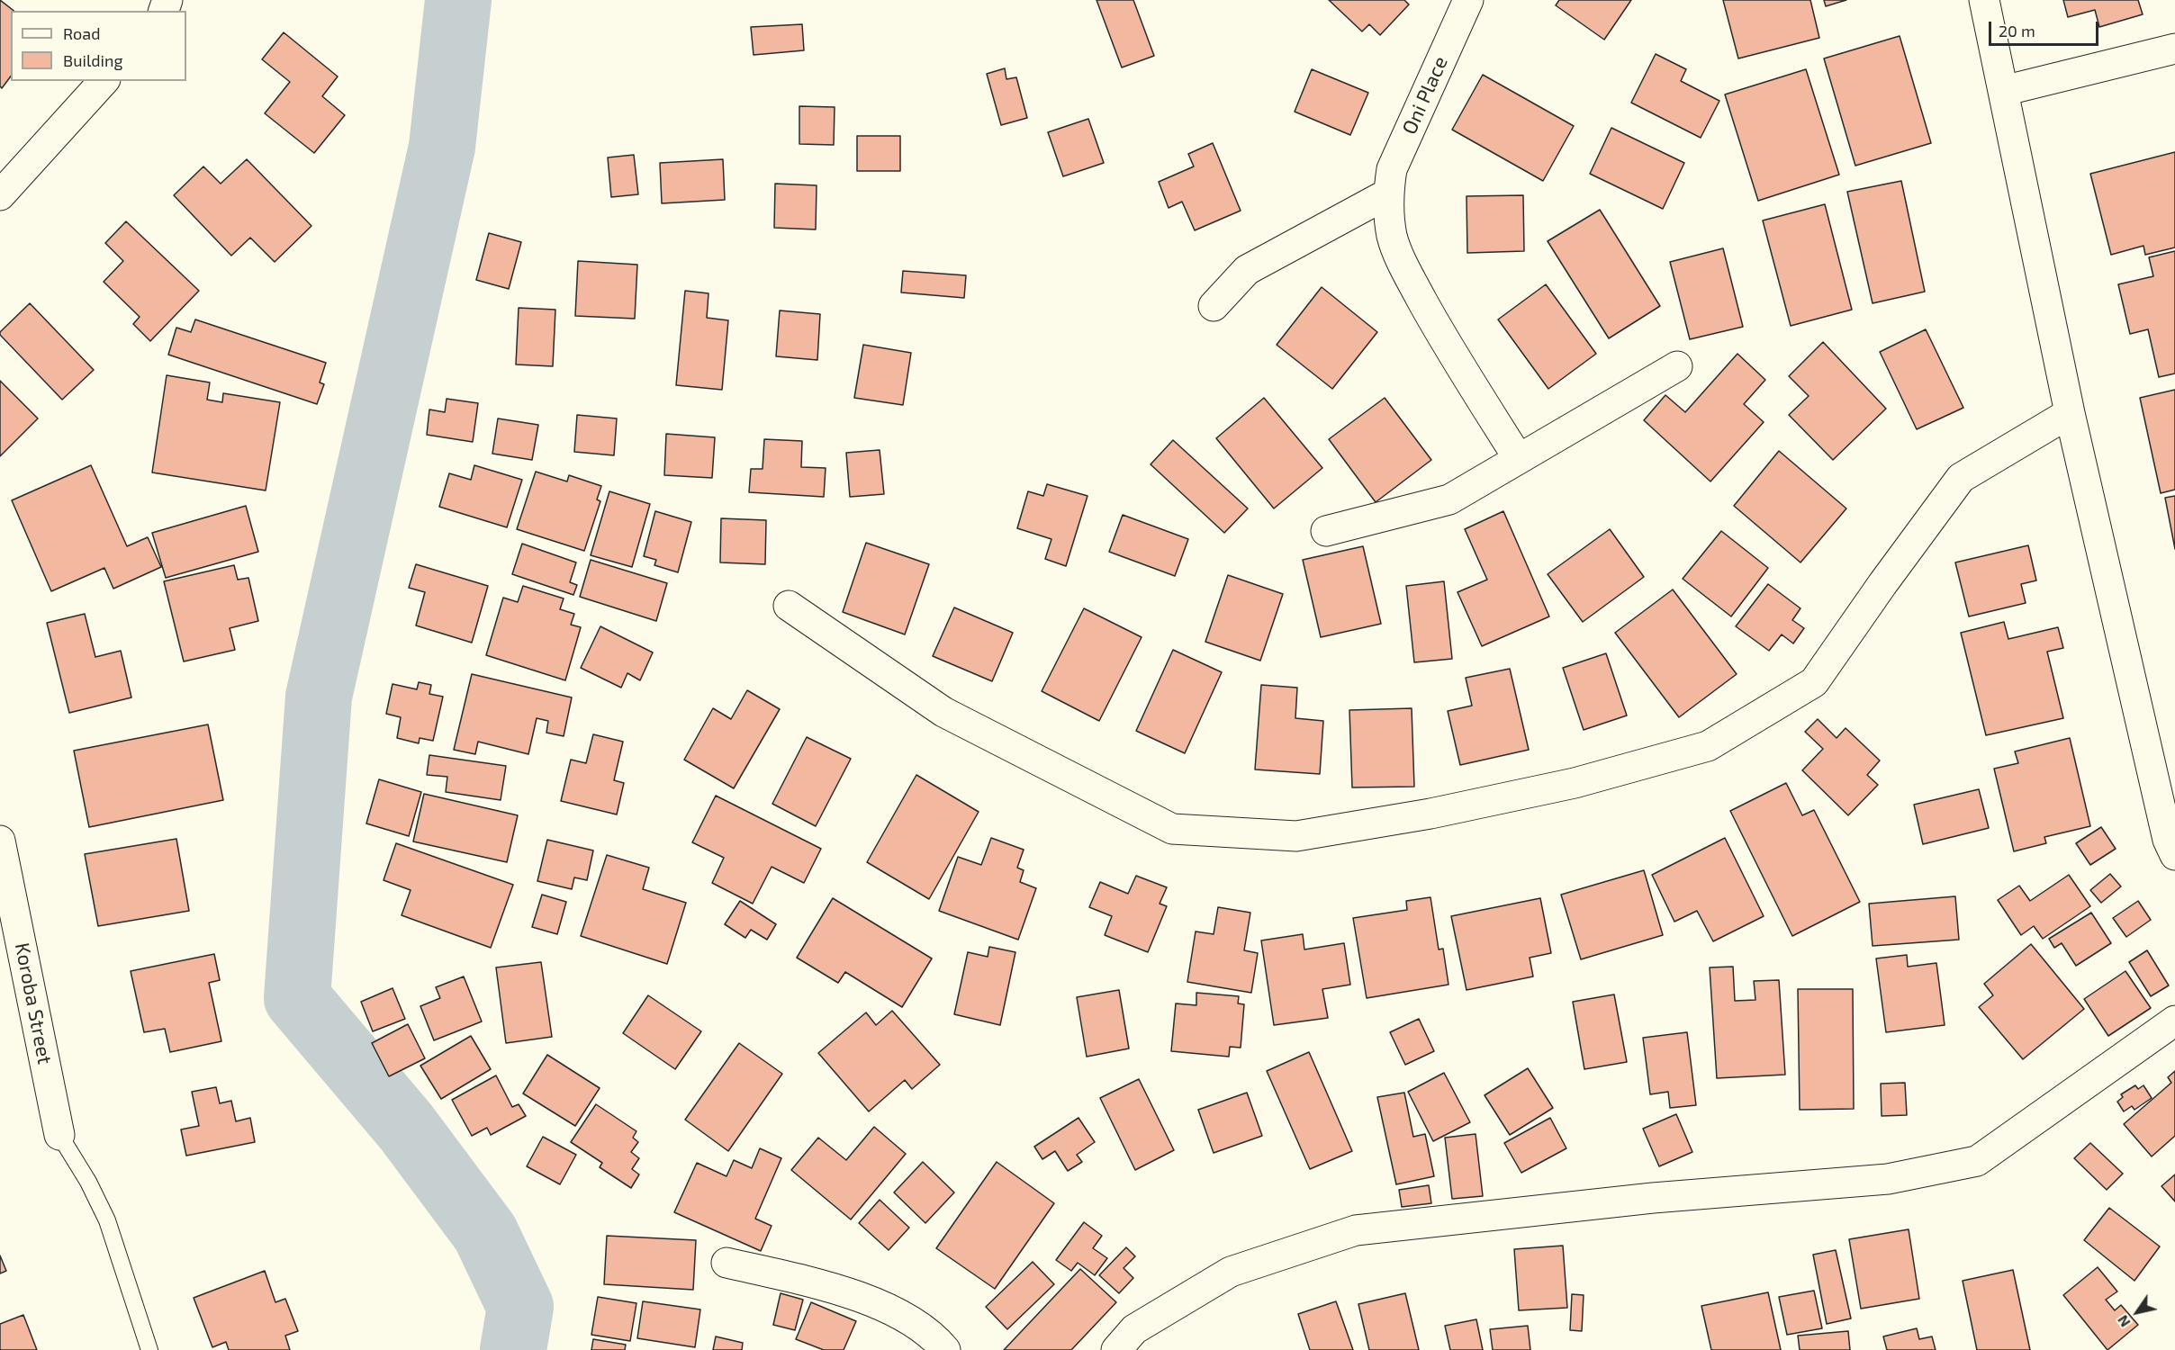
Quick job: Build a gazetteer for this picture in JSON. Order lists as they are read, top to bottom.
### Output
{
  "streets": {
    "street": ["Oni Place", "Koroba Street"]
  },
  "legend": ["Road", "Building"],
  "scale_bar": "20 m",
  "north": "bottom left"
}
